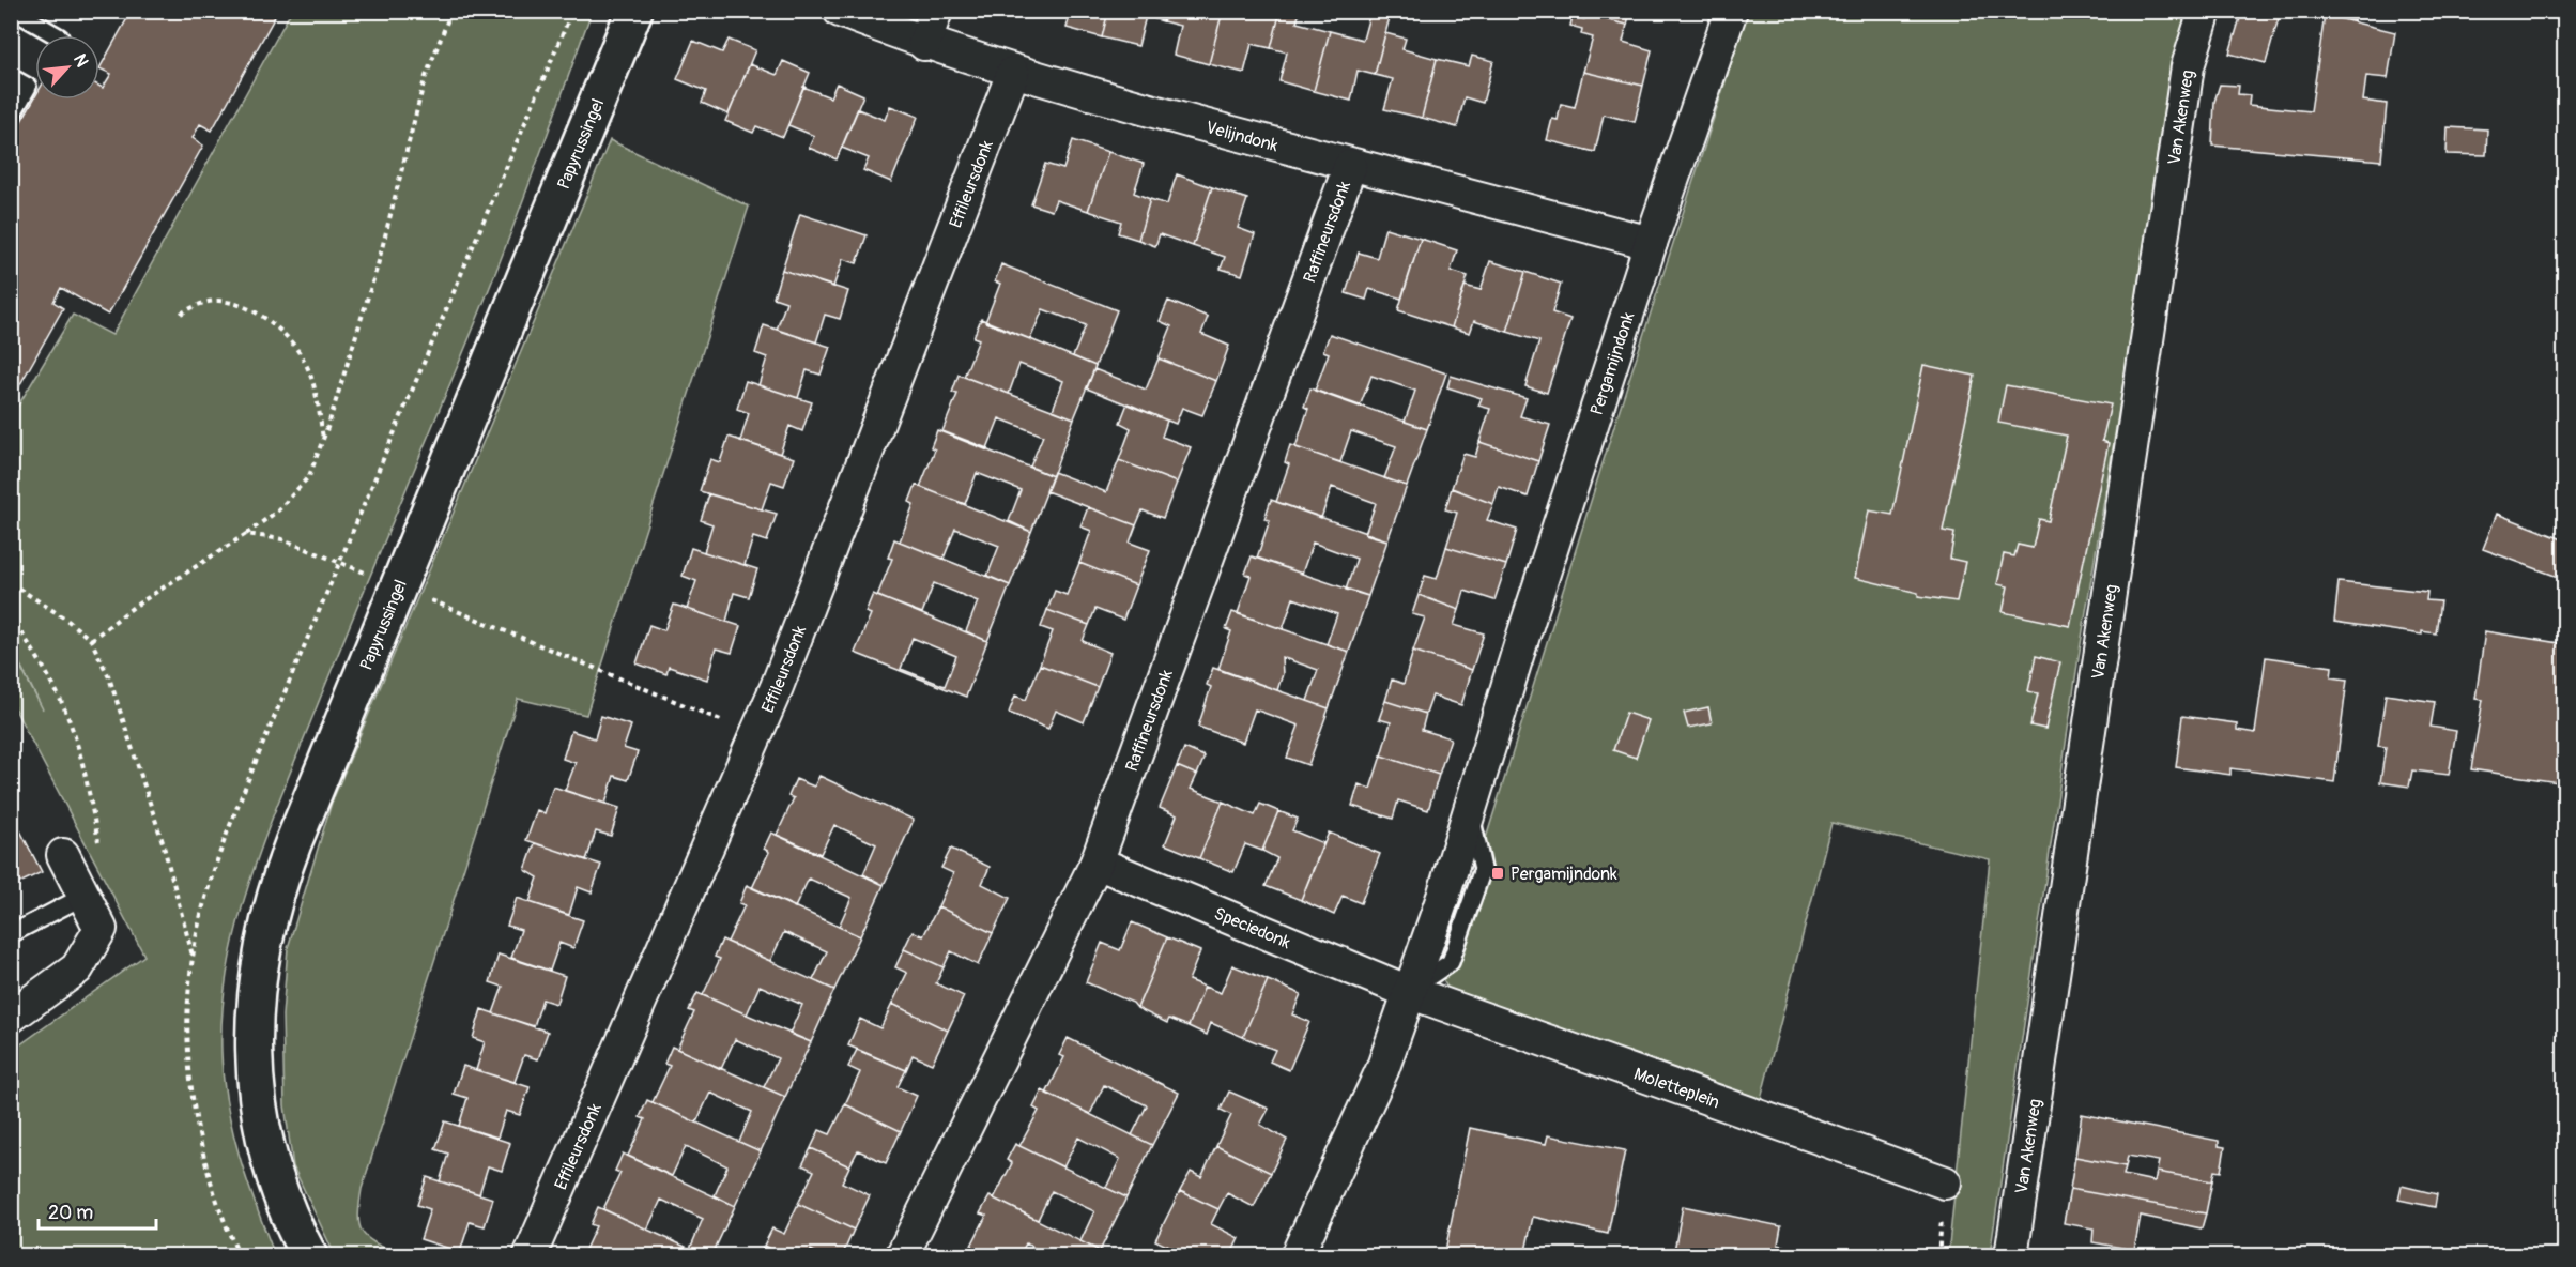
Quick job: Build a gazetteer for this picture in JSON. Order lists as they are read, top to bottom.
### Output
{
  "streets": {
    "street": [
      "Van Akenweg",
      "Velijndonk",
      "Papyrussingel",
      "Effileursdonk",
      "Raffineursdonk",
      "Pergamijndonk",
      "Speciedonk",
      "Moletteplein"
    ]
  },
  "crossings": [
    ["Velijndonk", "Effileursdonk"],
    ["Velijndonk", "Raffineursdonk"],
    ["Velijndonk", "Pergamijndonk"],
    ["Raffineursdonk", "Speciedonk"],
    ["Pergamijndonk", "Speciedonk"],
    ["Pergamijndonk", "Moletteplein"],
    ["Speciedonk", "Moletteplein"]
  ],
  "places": {
    "transit": ["Pergamijndonk"]
  },
  "scale_bar": "20 m",
  "north": "top right"
}
